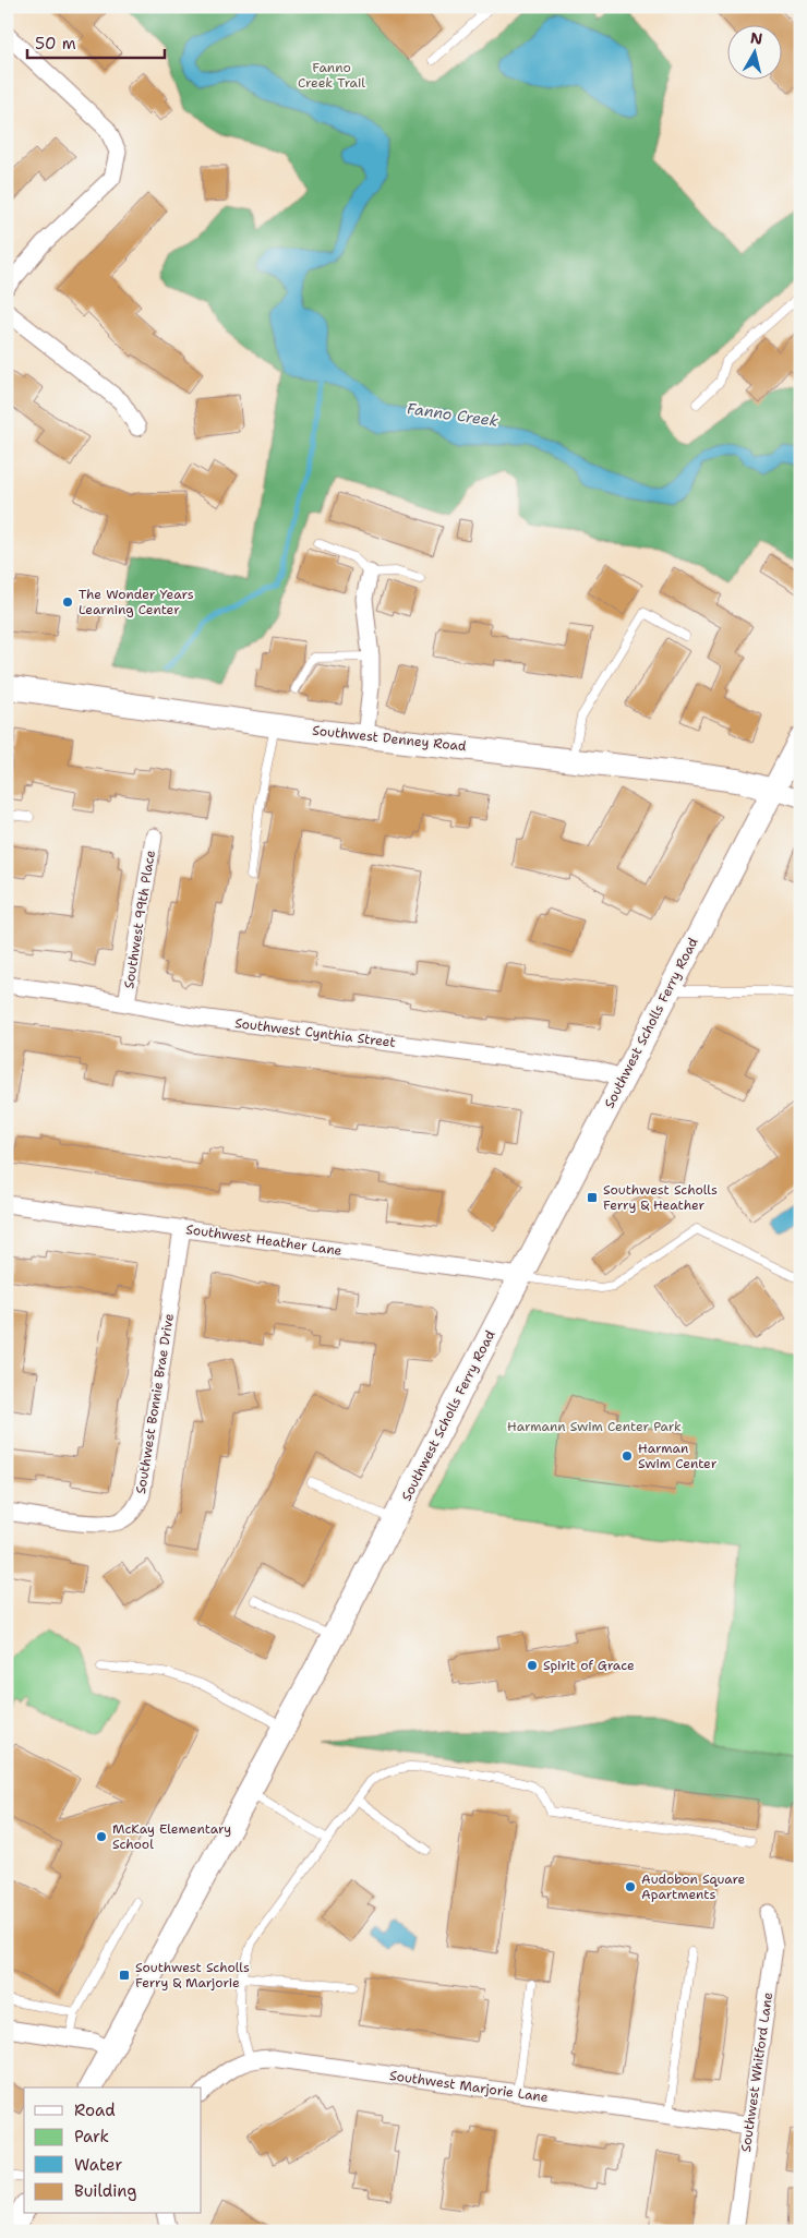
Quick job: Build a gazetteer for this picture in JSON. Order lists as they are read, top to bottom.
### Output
{
  "streets": {
    "main road": ["Southwest Denney Road", "Southwest Scholls Ferry Road"],
    "street": [
      "Southwest 99th Place",
      "Southwest Cynthia Street",
      "Southwest Heather Lane",
      "Southwest Bonnie Brae Drive",
      "Southwest Whitford Lane",
      "Southwest Marjorie Lane"
    ]
  },
  "crossings": [
    ["Southwest Denney Road", "Southwest Scholls Ferry Road"],
    ["Southwest 99th Place", "Southwest Cynthia Street"],
    ["Southwest Scholls Ferry Road", "Southwest Cynthia Street"],
    ["Southwest Scholls Ferry Road", "Southwest Heather Lane"],
    ["Southwest Heather Lane", "Southwest Bonnie Brae Drive"],
    ["Southwest Whitford Lane", "Southwest Marjorie Lane"]
  ],
  "water": ["Fanno Creek"],
  "parks": ["Fanno Creek Trail", "Harmann Swim Center Park"],
  "places": {
    "other": [
      "The Wonder Years Learning Center",
      "Harman Swim Center",
      "Spirit of Grace",
      "McKay Elementary School",
      "Audobon Square Apartments"
    ],
    "transit": ["Southwest Scholls Ferry & Heather", "Southwest Scholls Ferry & Marjorie"]
  },
  "legend": [
    "Road",
    "Park",
    "Water",
    "Building"
  ],
  "scale_bar": "50 m",
  "north": "top"
}
